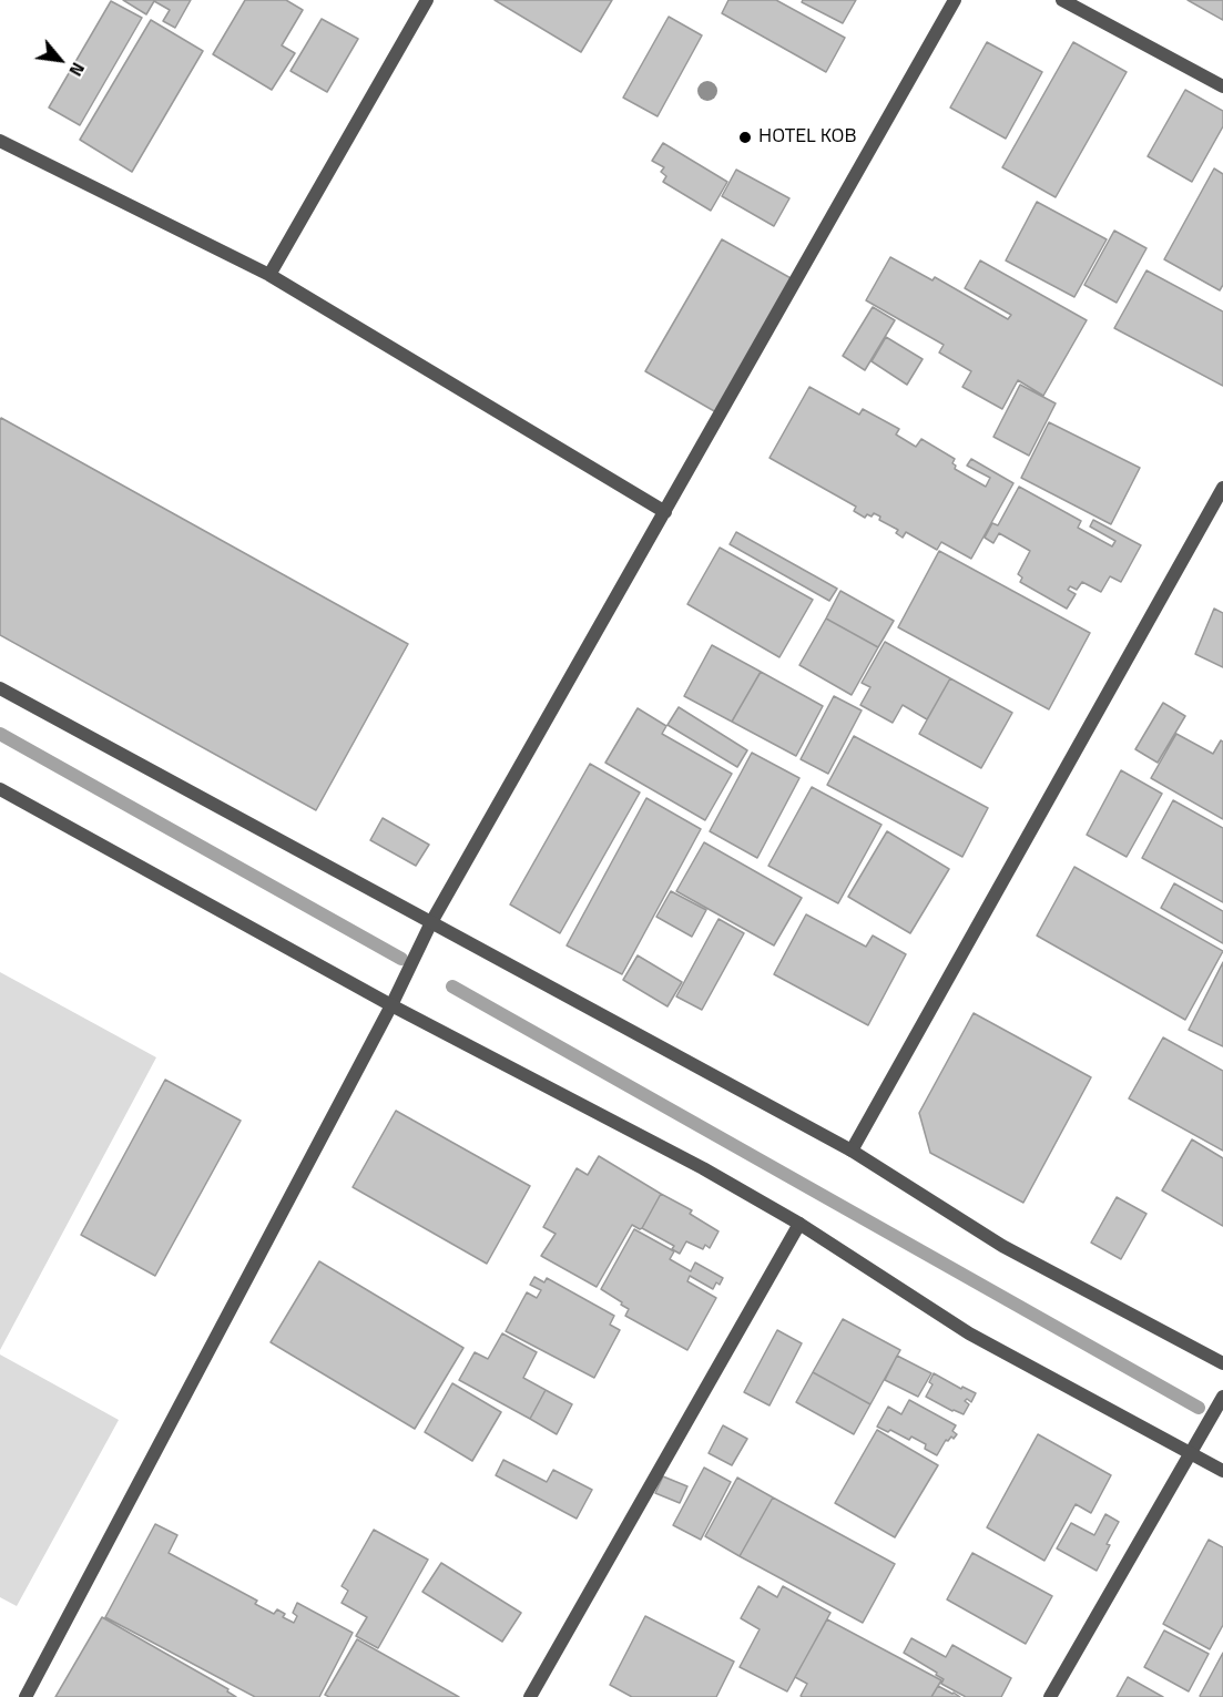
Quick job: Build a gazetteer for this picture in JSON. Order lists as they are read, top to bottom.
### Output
{
  "places": ["HOTEL KOB"],
  "north": "bottom right"
}
